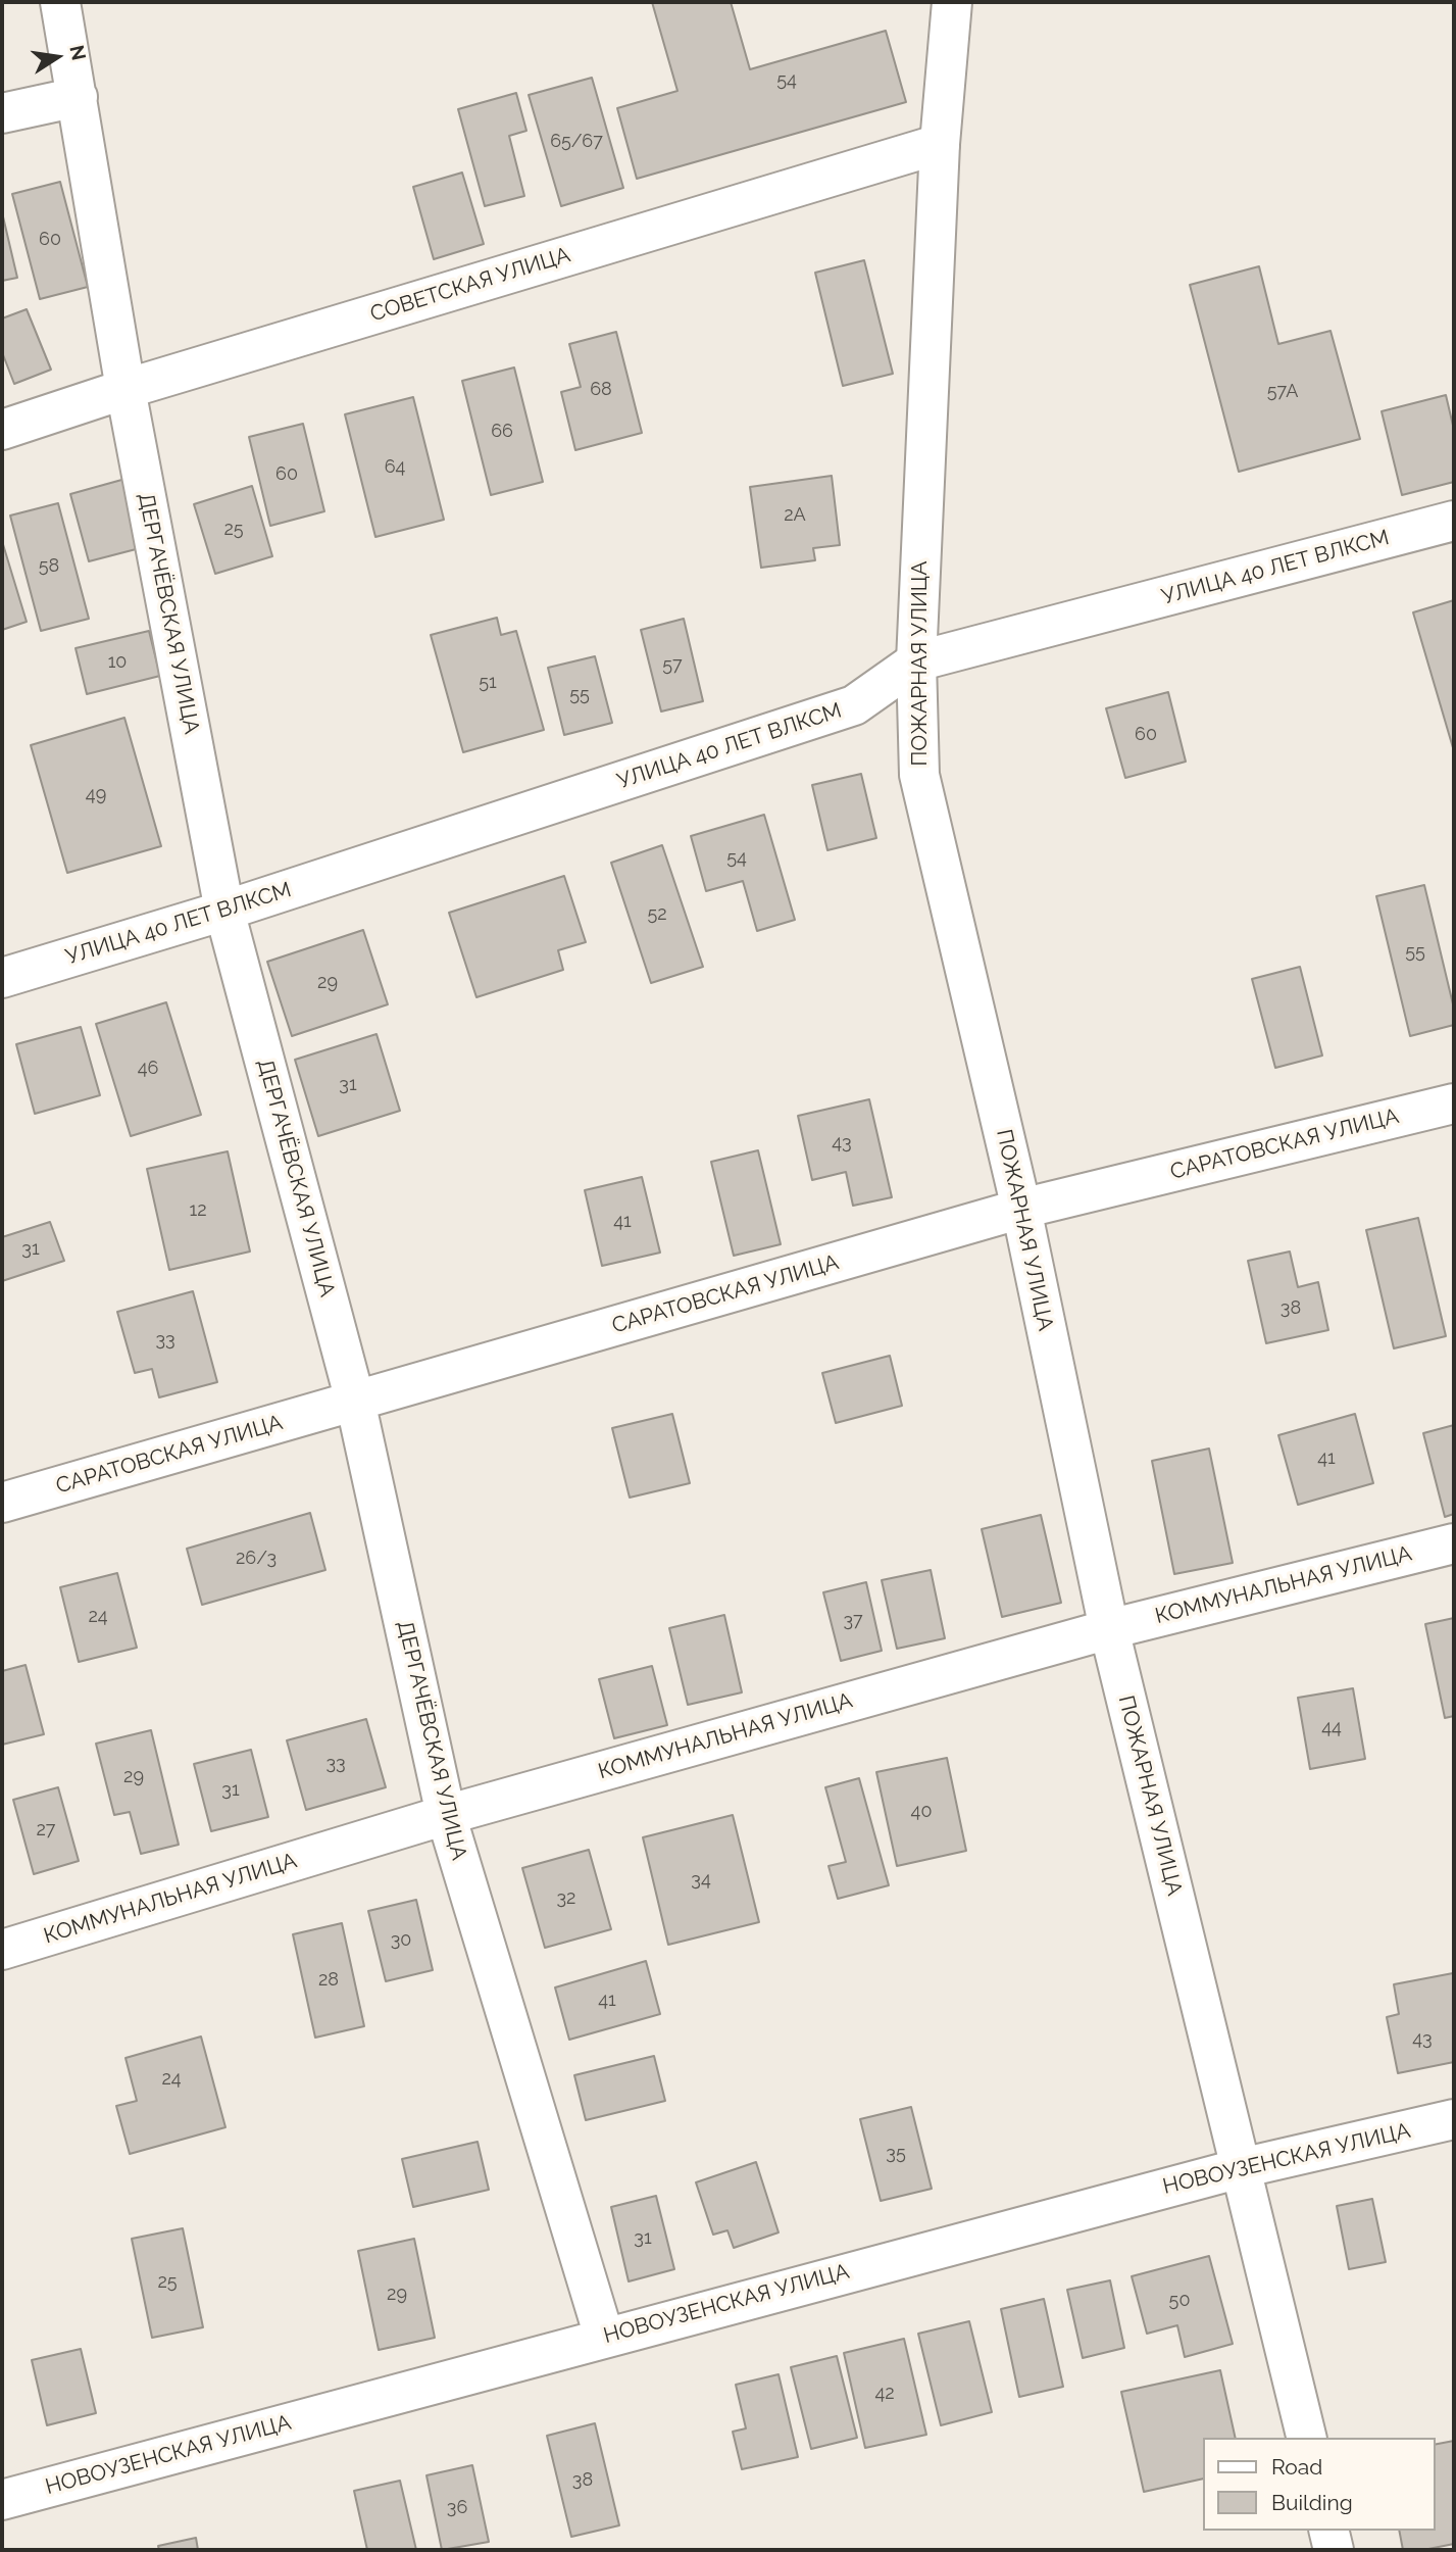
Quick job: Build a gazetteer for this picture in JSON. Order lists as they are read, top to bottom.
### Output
{
  "streets": {
    "street": [
      "СОВЕТСКАЯ УЛИЦА",
      "УЛИЦА 40 ЛЕТ ВЛКСМ",
      "ДЕРГАЧЁВСКАЯ УЛИЦА",
      "ПОЖАРНАЯ УЛИЦА",
      "САРАТОВСКАЯ УЛИЦА",
      "КОММУНАЛЬНАЯ УЛИЦА",
      "НОВОУЗЕНСКАЯ УЛИЦА"
    ]
  },
  "crossings": [
    ["СОВЕТСКАЯ УЛИЦА", "ДЕРГАЧЁВСКАЯ УЛИЦА"],
    ["СОВЕТСКАЯ УЛИЦА", "ПОЖАРНАЯ УЛИЦА"],
    ["УЛИЦА 40 ЛЕТ ВЛКСМ", "ДЕРГАЧЁВСКАЯ УЛИЦА"],
    ["УЛИЦА 40 ЛЕТ ВЛКСМ", "ПОЖАРНАЯ УЛИЦА"],
    ["ДЕРГАЧЁВСКАЯ УЛИЦА", "САРАТОВСКАЯ УЛИЦА"],
    ["ДЕРГАЧЁВСКАЯ УЛИЦА", "КОММУНАЛЬНАЯ УЛИЦА"],
    ["ДЕРГАЧЁВСКАЯ УЛИЦА", "НОВОУЗЕНСКАЯ УЛИЦА"],
    ["ПОЖАРНАЯ УЛИЦА", "САРАТОВСКАЯ УЛИЦА"],
    ["ПОЖАРНАЯ УЛИЦА", "КОММУНАЛЬНАЯ УЛИЦА"],
    ["ПОЖАРНАЯ УЛИЦА", "НОВОУЗЕНСКАЯ УЛИЦА"]
  ],
  "house_numbers": [
    "54",
    "65/67",
    "60",
    "68",
    "57А",
    "66",
    "64",
    "60",
    "2А",
    "25",
    "58",
    "10",
    "57",
    "51",
    "55",
    "60",
    "49",
    "54",
    "52",
    "55",
    "29",
    "46",
    "31",
    "43",
    "12",
    "41",
    "31",
    "38",
    "33",
    "41",
    "26/3",
    "24",
    "37",
    "44",
    "33",
    "29",
    "31",
    "40",
    "27",
    "34",
    "32",
    "30",
    "28",
    "41",
    "43",
    "24",
    "35",
    "31",
    "25",
    "29",
    "50",
    "42",
    "38",
    "36"
  ],
  "legend": ["Road", "Building"],
  "north": "right"
}
